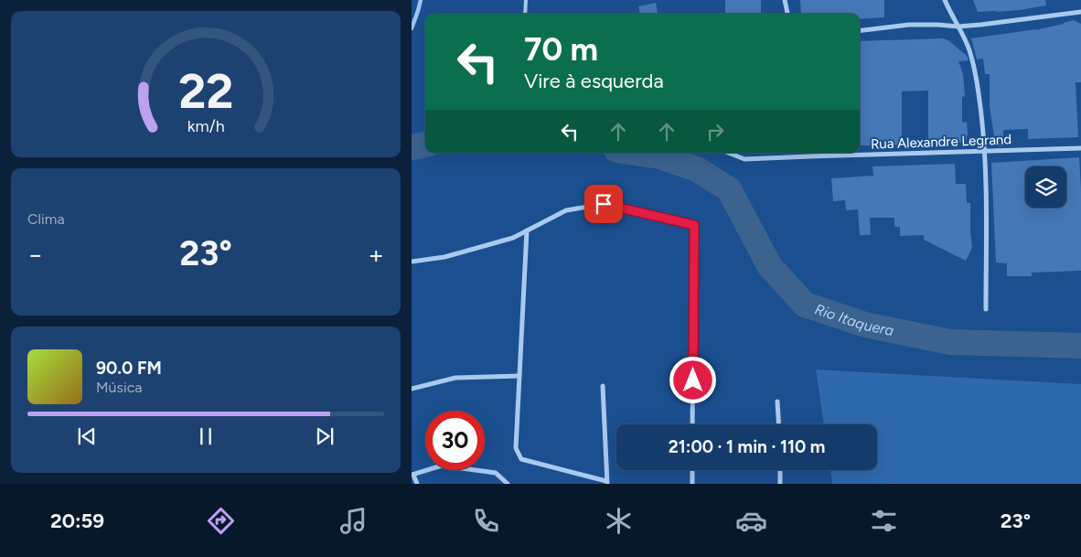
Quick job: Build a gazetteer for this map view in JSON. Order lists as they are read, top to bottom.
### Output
{
  "streets": {
    "street": ["Rua Alexandre Legrand"]
  },
  "water": ["Rio Itaquera"],
  "page": {
    "turn": ["70 m", "Vire à esquerda"],
    "tile": "Clima",
    "heat": ["−", "23°", "+"],
    "song": ["90.0 FM", "Música"],
    "limit": "30",
    "trip": "21:00 · 1 min · 110 m",
    "tabs": ["20:59", "23°"],
    "gauge": ["22", "km/h"]
  }
}
